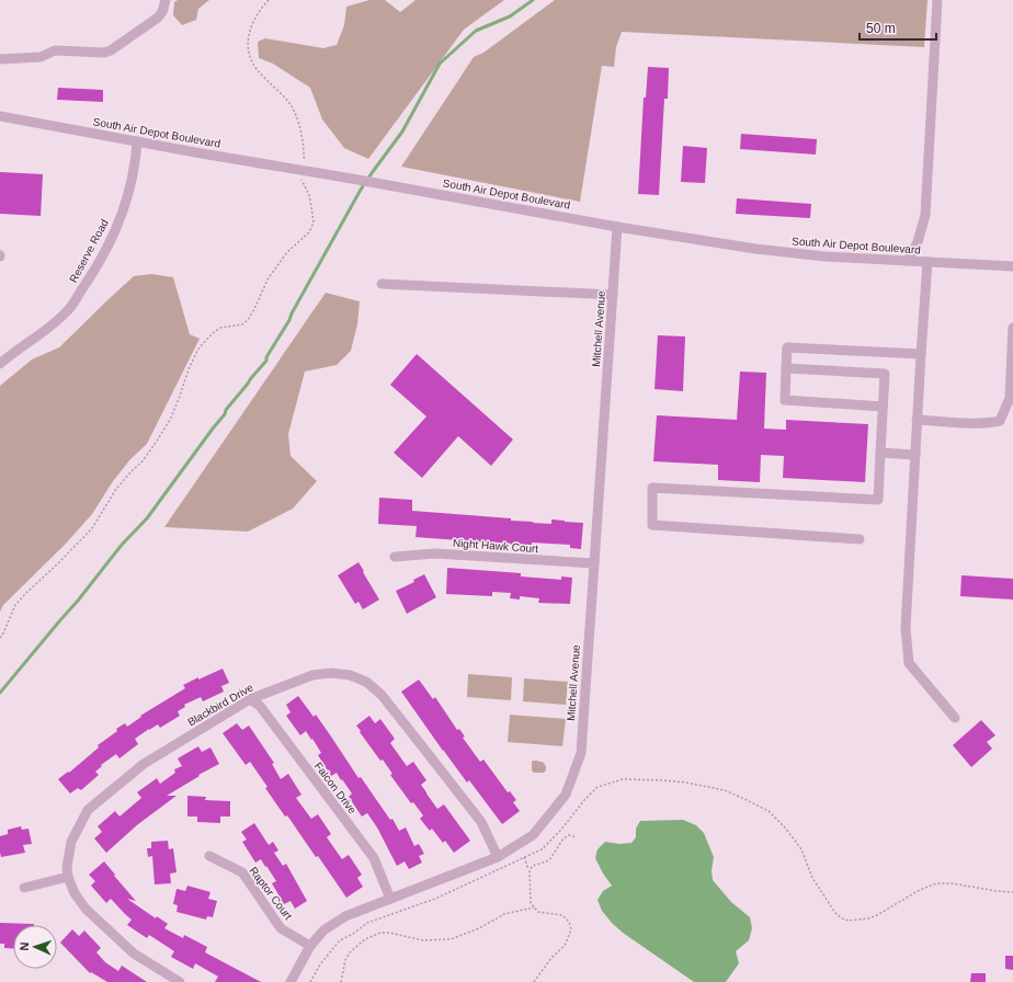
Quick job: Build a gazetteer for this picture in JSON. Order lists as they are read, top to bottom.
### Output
{
  "streets": {
    "street": [
      "South Air Depot Boulevard",
      "Reserve Road",
      "Mitchell Avenue",
      "Night Hawk Court",
      "Blackbird Drive",
      "Falcon Drive",
      "Raptor Court"
    ]
  },
  "crossings": [
    ["South Air Depot Boulevard", "Reserve Road"],
    ["South Air Depot Boulevard", "Mitchell Avenue"],
    ["Mitchell Avenue", "Night Hawk Court"],
    ["Mitchell Avenue", "Blackbird Drive"],
    ["Mitchell Avenue", "Falcon Drive"],
    ["Mitchell Avenue", "Raptor Court"],
    ["Blackbird Drive", "Falcon Drive"]
  ],
  "scale_bar": "50 m",
  "north": "left"
}
